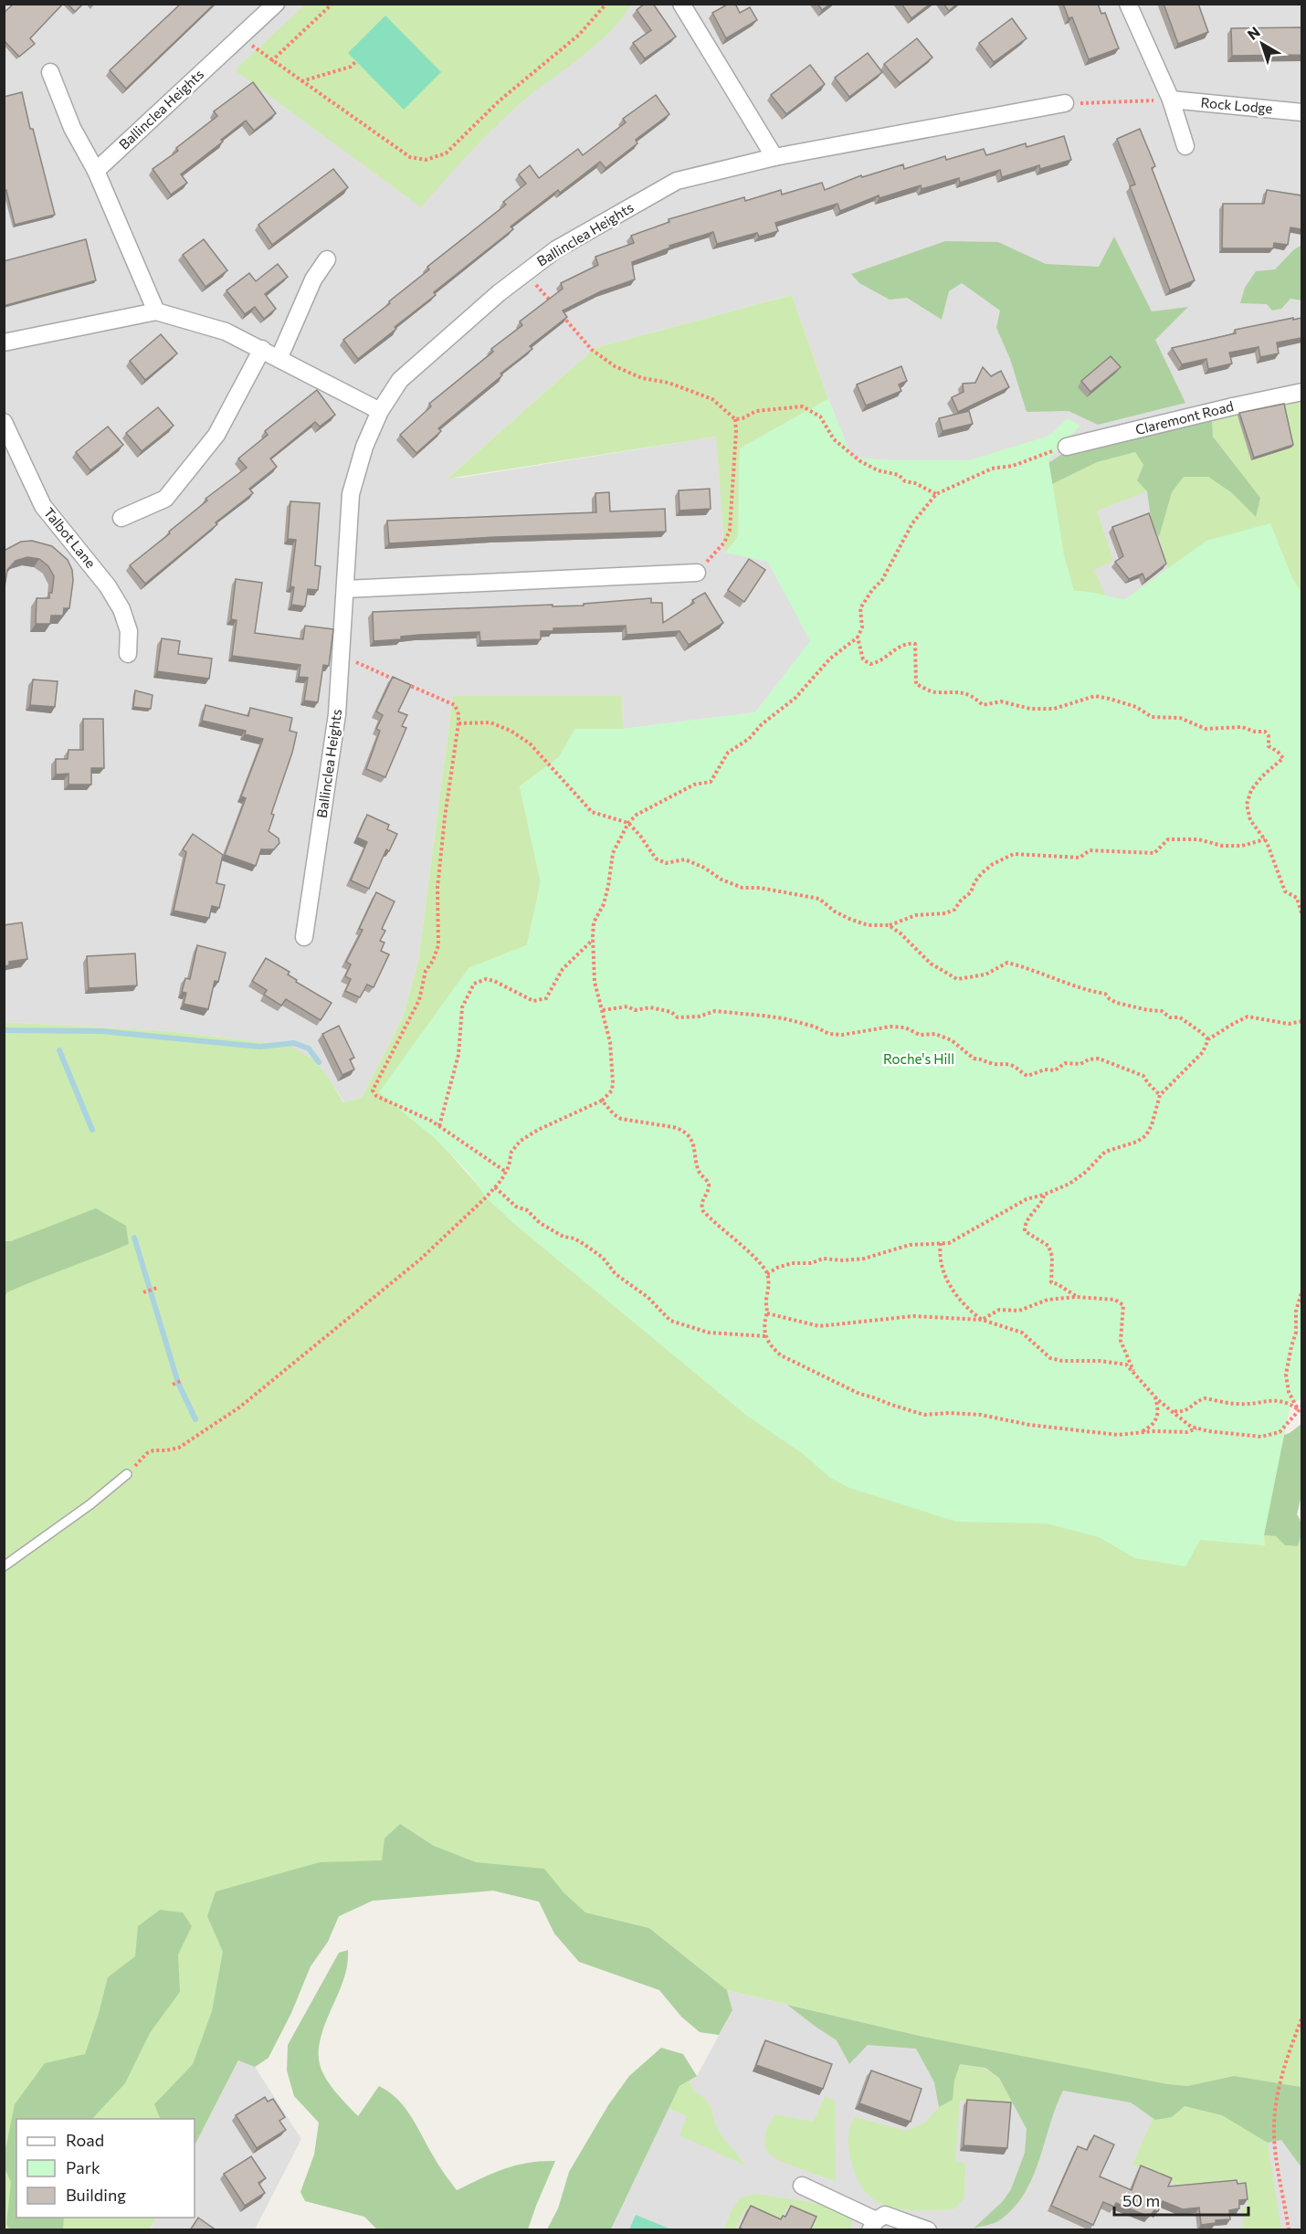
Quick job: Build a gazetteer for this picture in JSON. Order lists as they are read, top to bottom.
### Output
{
  "streets": {
    "street": [
      "Rock Lodge",
      "Ballinclea Heights",
      "Claremont Road",
      "Talbot Lane"
    ]
  },
  "parks": ["Roche's Hill"],
  "legend": ["Road", "Park", "Building"],
  "scale_bar": "50 m",
  "north": "top left"
}
